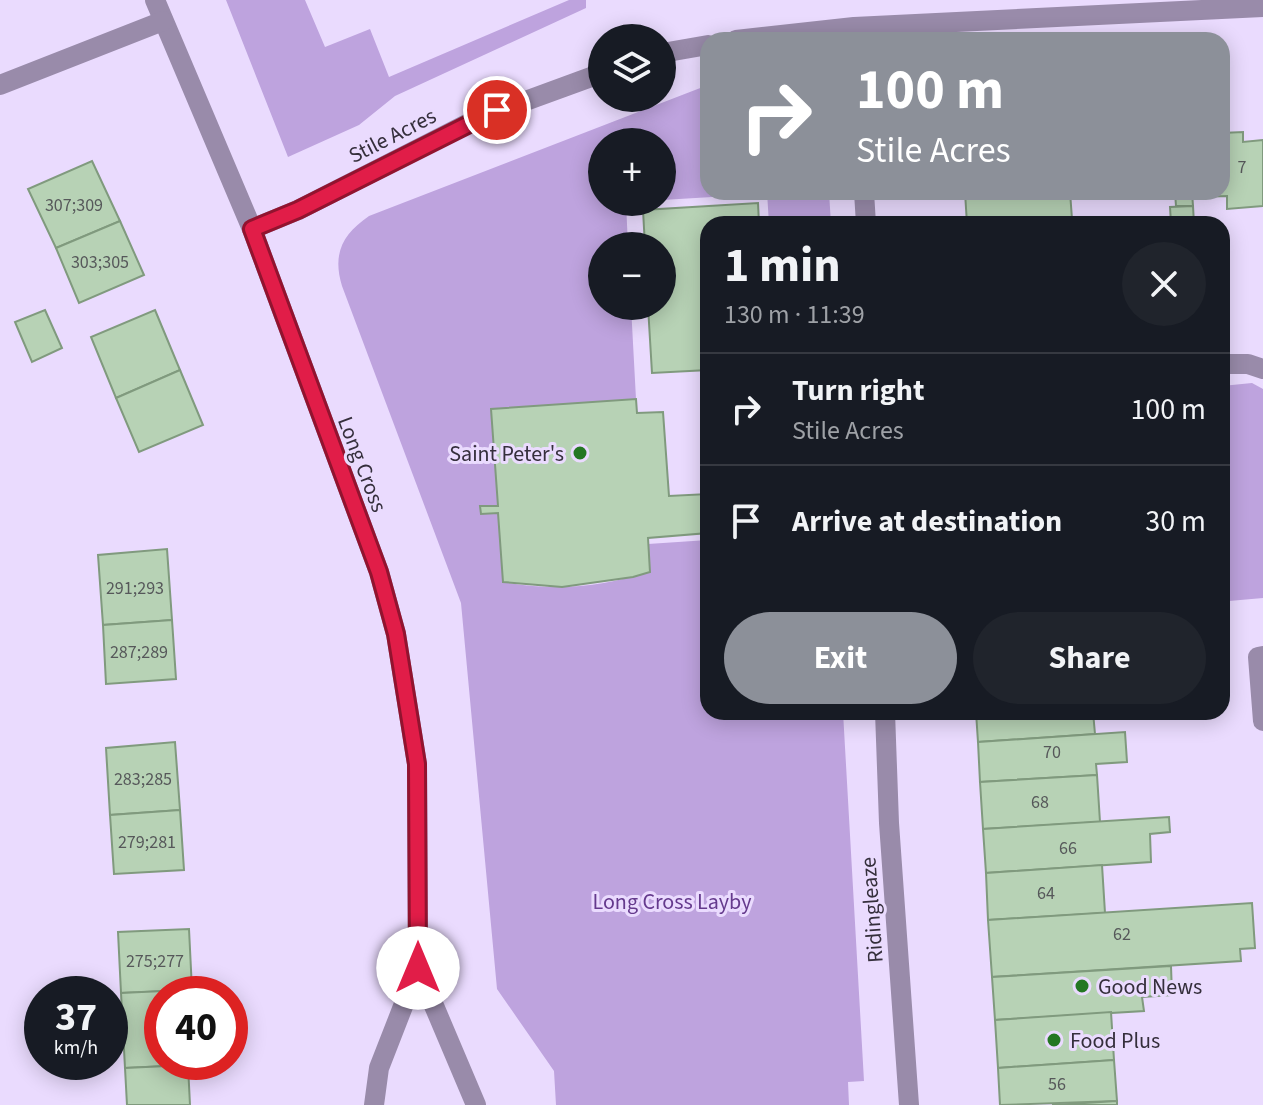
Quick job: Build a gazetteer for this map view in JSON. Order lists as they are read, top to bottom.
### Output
{
  "streets": {
    "street": ["Stile Acres", "Long Cross", "Ridingleaze"]
  },
  "crossings": [
    ["Stile Acres", "Long Cross"]
  ],
  "parks": ["Long Cross Layby"],
  "places": ["Saint Peter's", "Good News", "Food Plus"],
  "house_numbers": [
    "7",
    "307;309",
    "303;305",
    "291;293",
    "287;289",
    "70",
    "283;285",
    "68",
    "279;281",
    "66",
    "64",
    "62",
    "275;277",
    "56"
  ],
  "page": {
    "map_buttons": ["+", "−"],
    "turn": ["100 m", "Stile Acres"],
    "heading": ["1 min", "130 m · 11:39"],
    "list": [
      {
        "name": "Turn right",
        "note": "Stile Acres",
        "value": "100 m"
      },
      {
        "name": "Arrive at destination",
        "value": "30 m"
      }
    ],
    "buttons": ["Exit", "Share"],
    "speed": "37 km/h",
    "limit": "40"
  }
}
